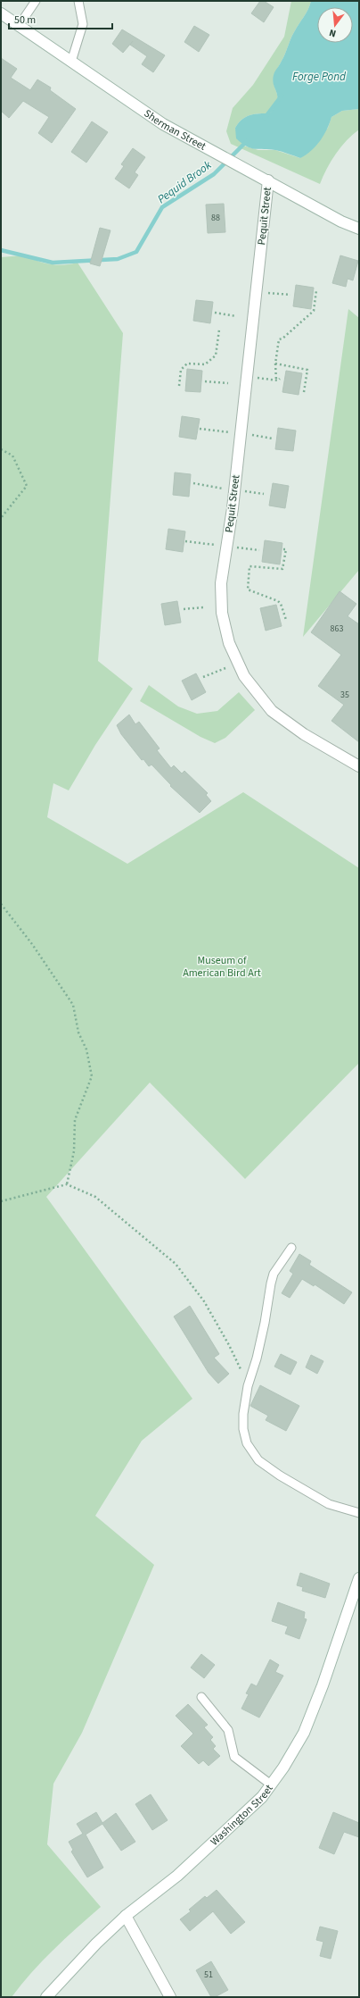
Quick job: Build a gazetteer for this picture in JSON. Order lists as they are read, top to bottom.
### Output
{
  "streets": {
    "main road": ["Sherman Street", "Pequit Street", "Washington Street"]
  },
  "crossings": [
    ["Sherman Street", "Pequit Street"]
  ],
  "water": ["Forge Pond", "Pequid Brook"],
  "parks": ["Museum of American Bird Art"],
  "house_numbers": [
    "88",
    "863",
    "35",
    "51"
  ],
  "scale_bar": "50 m",
  "north": "bottom"
}
